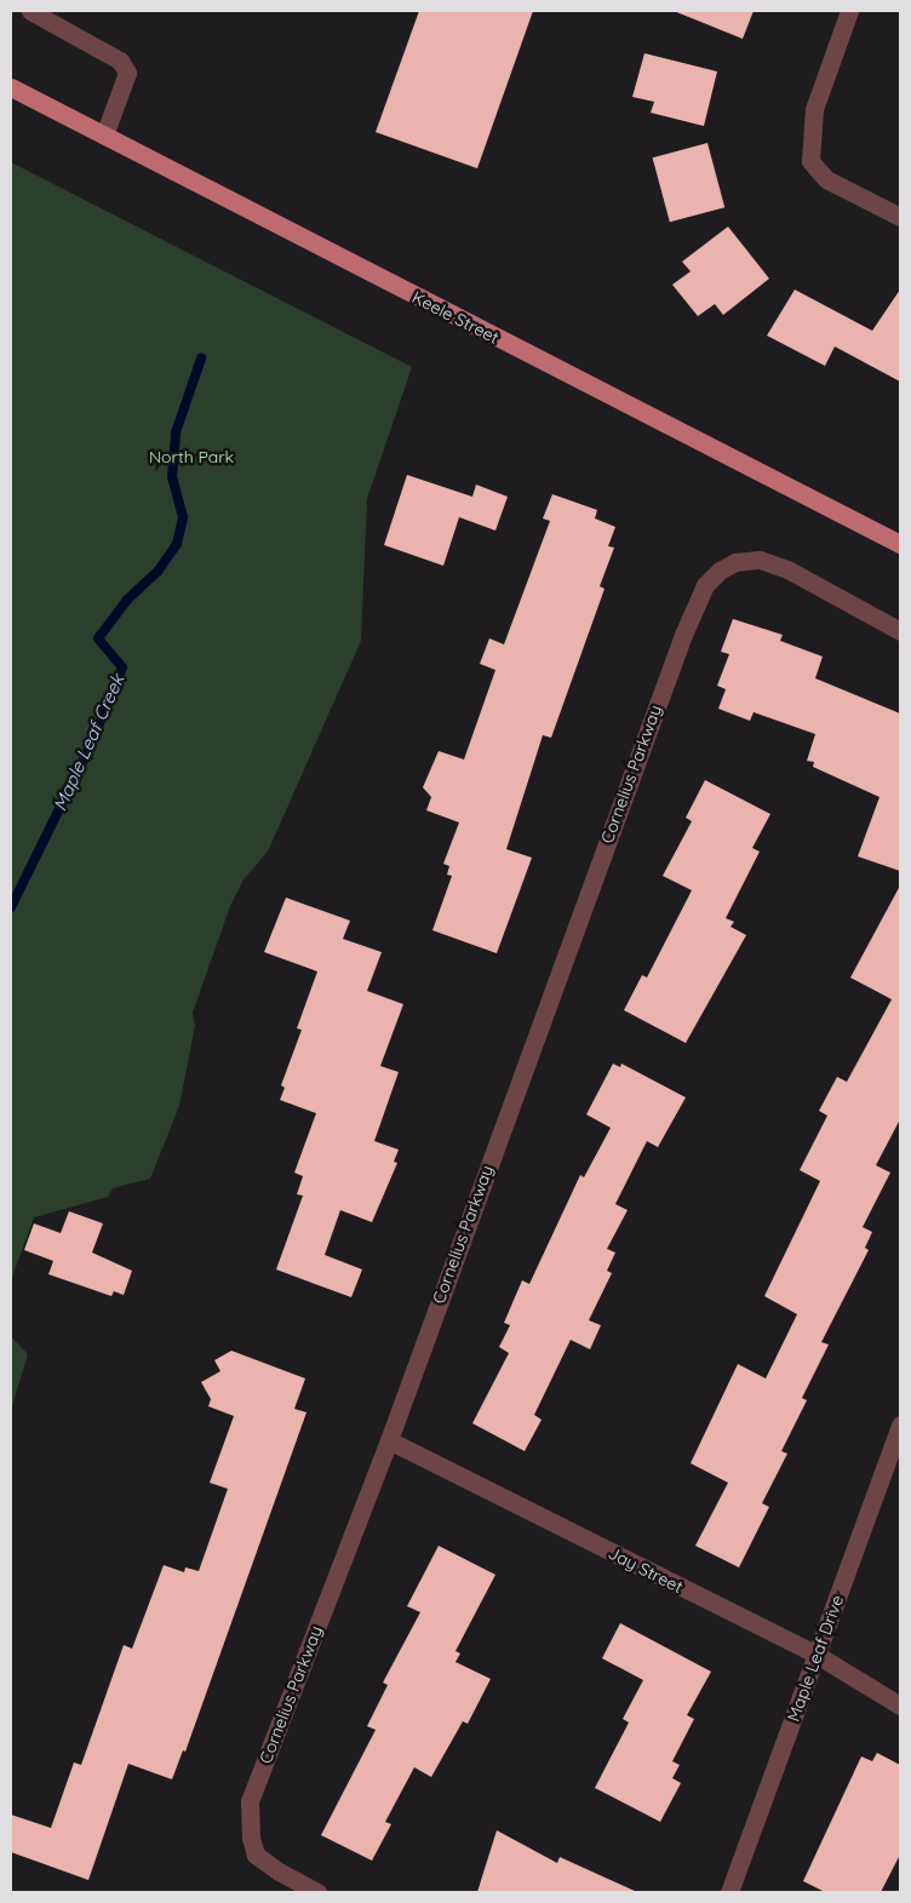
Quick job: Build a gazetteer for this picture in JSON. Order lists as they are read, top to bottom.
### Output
{
  "streets": {
    "main road": ["Keele Street"],
    "street": ["Cornelius Parkway", "Jay Street", "Maple Leaf Drive"]
  },
  "crossings": [
    ["Cornelius Parkway", "Jay Street"],
    ["Jay Street", "Maple Leaf Drive"]
  ],
  "water": ["Maple Leaf Creek"],
  "parks": ["North Park"]
}
